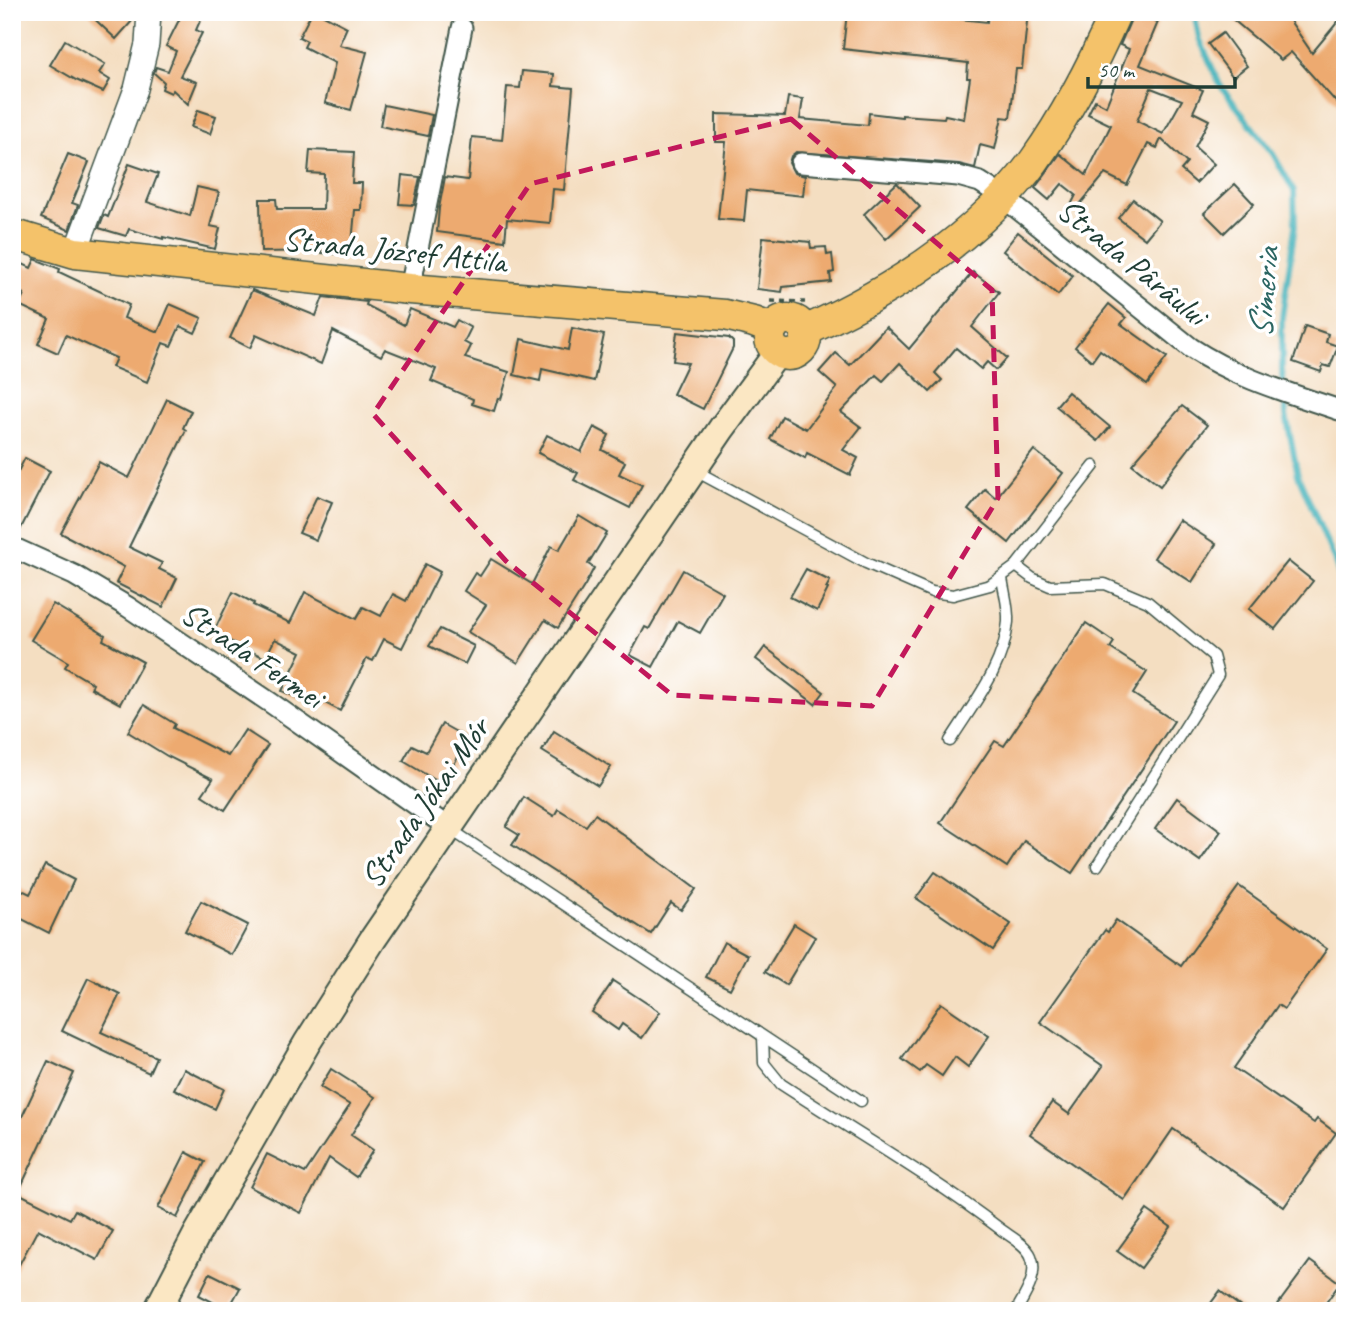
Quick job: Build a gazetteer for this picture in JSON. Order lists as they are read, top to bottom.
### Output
{
  "streets": {
    "main road": ["Strada József Attila", "Strada Jókai Mór"],
    "street": ["Strada Pârâului", "Strada Fermei"]
  },
  "crossings": [
    ["Strada József Attila", "Strada Jókai Mór"],
    ["Strada Fermei", "Strada Jókai Mór"]
  ],
  "water": ["Simeria"],
  "scale_bar": "50 m"
}
